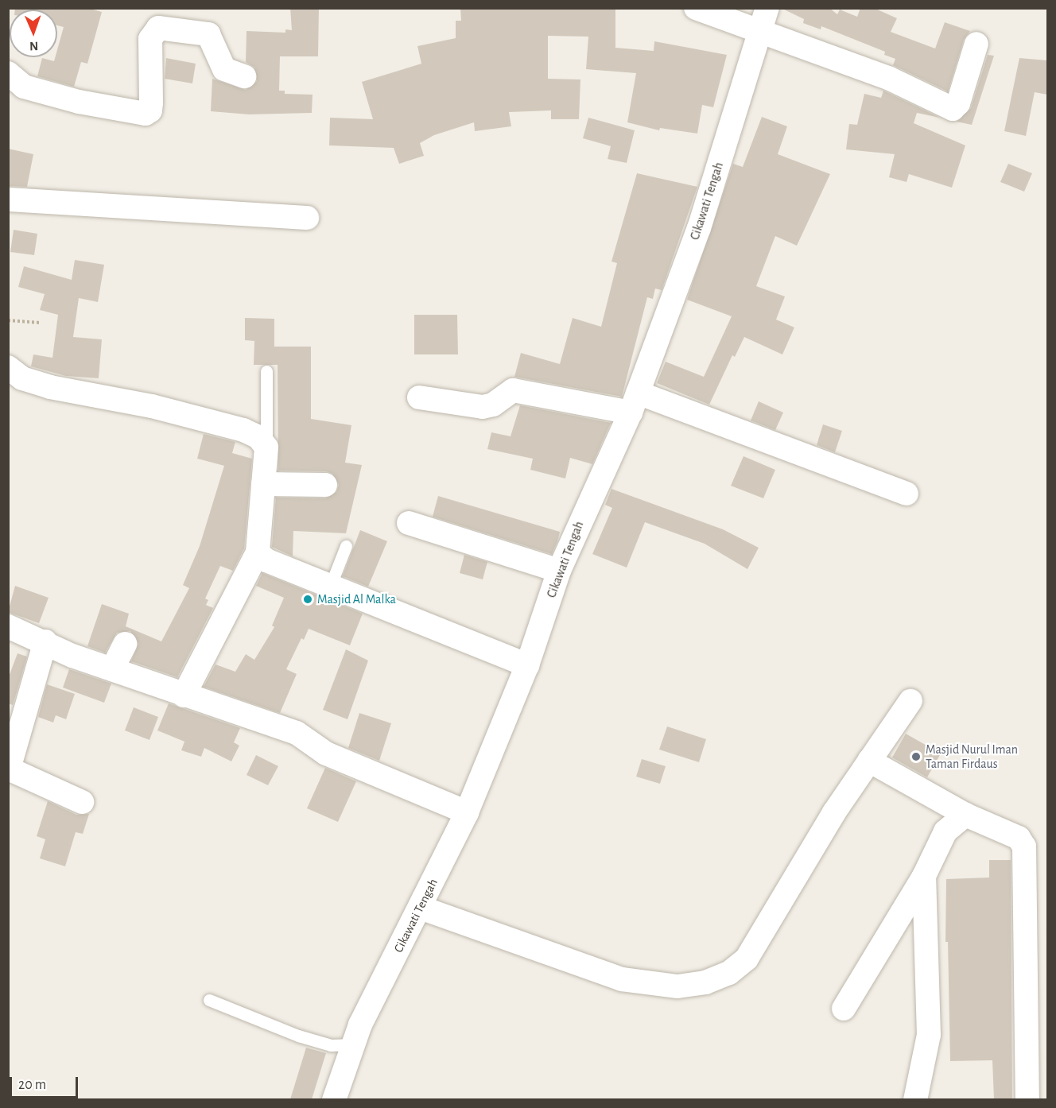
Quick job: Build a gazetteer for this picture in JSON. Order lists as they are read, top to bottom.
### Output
{
  "streets": {
    "street": ["Cikawati Tengah"]
  },
  "places": ["Masjid Al Malka", "Masjid Nurul Iman Taman Firdaus"],
  "scale_bar": "20 m",
  "north": "bottom"
}
